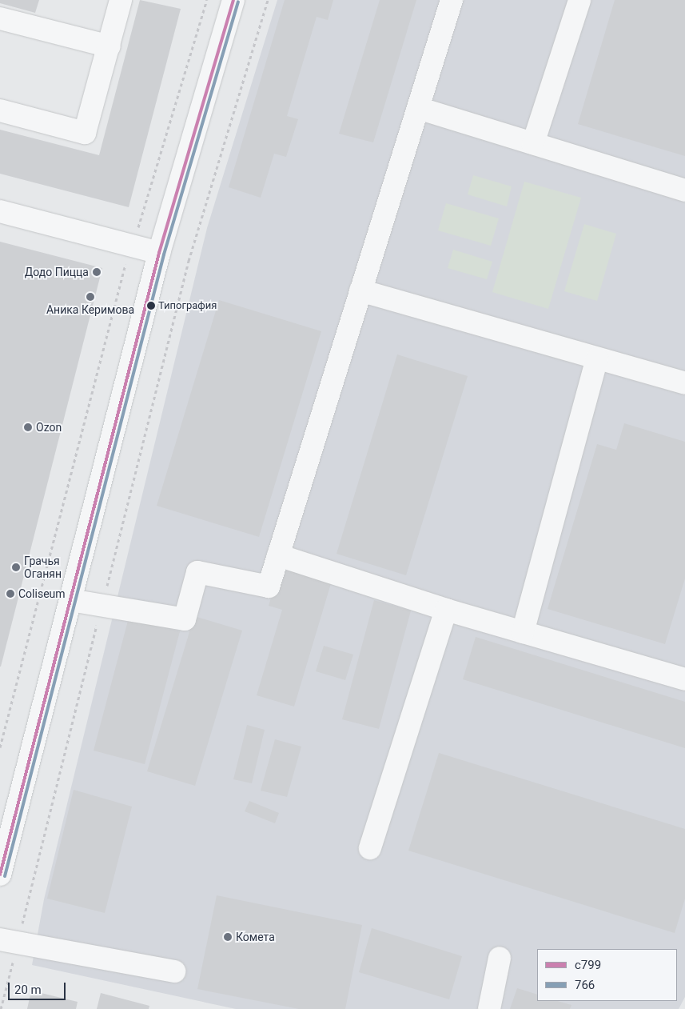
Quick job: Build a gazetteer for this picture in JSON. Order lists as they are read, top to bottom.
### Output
{
  "places": [
    "Додо Пицца",
    "Аника Керимова",
    "Типография",
    "Ozon",
    "Грачья Оганян",
    "Coliseum",
    "Комета"
  ],
  "lines": ["transit line с799", "transit line 766"],
  "legend": ["с799", "766"],
  "scale_bar": "20 m"
}
